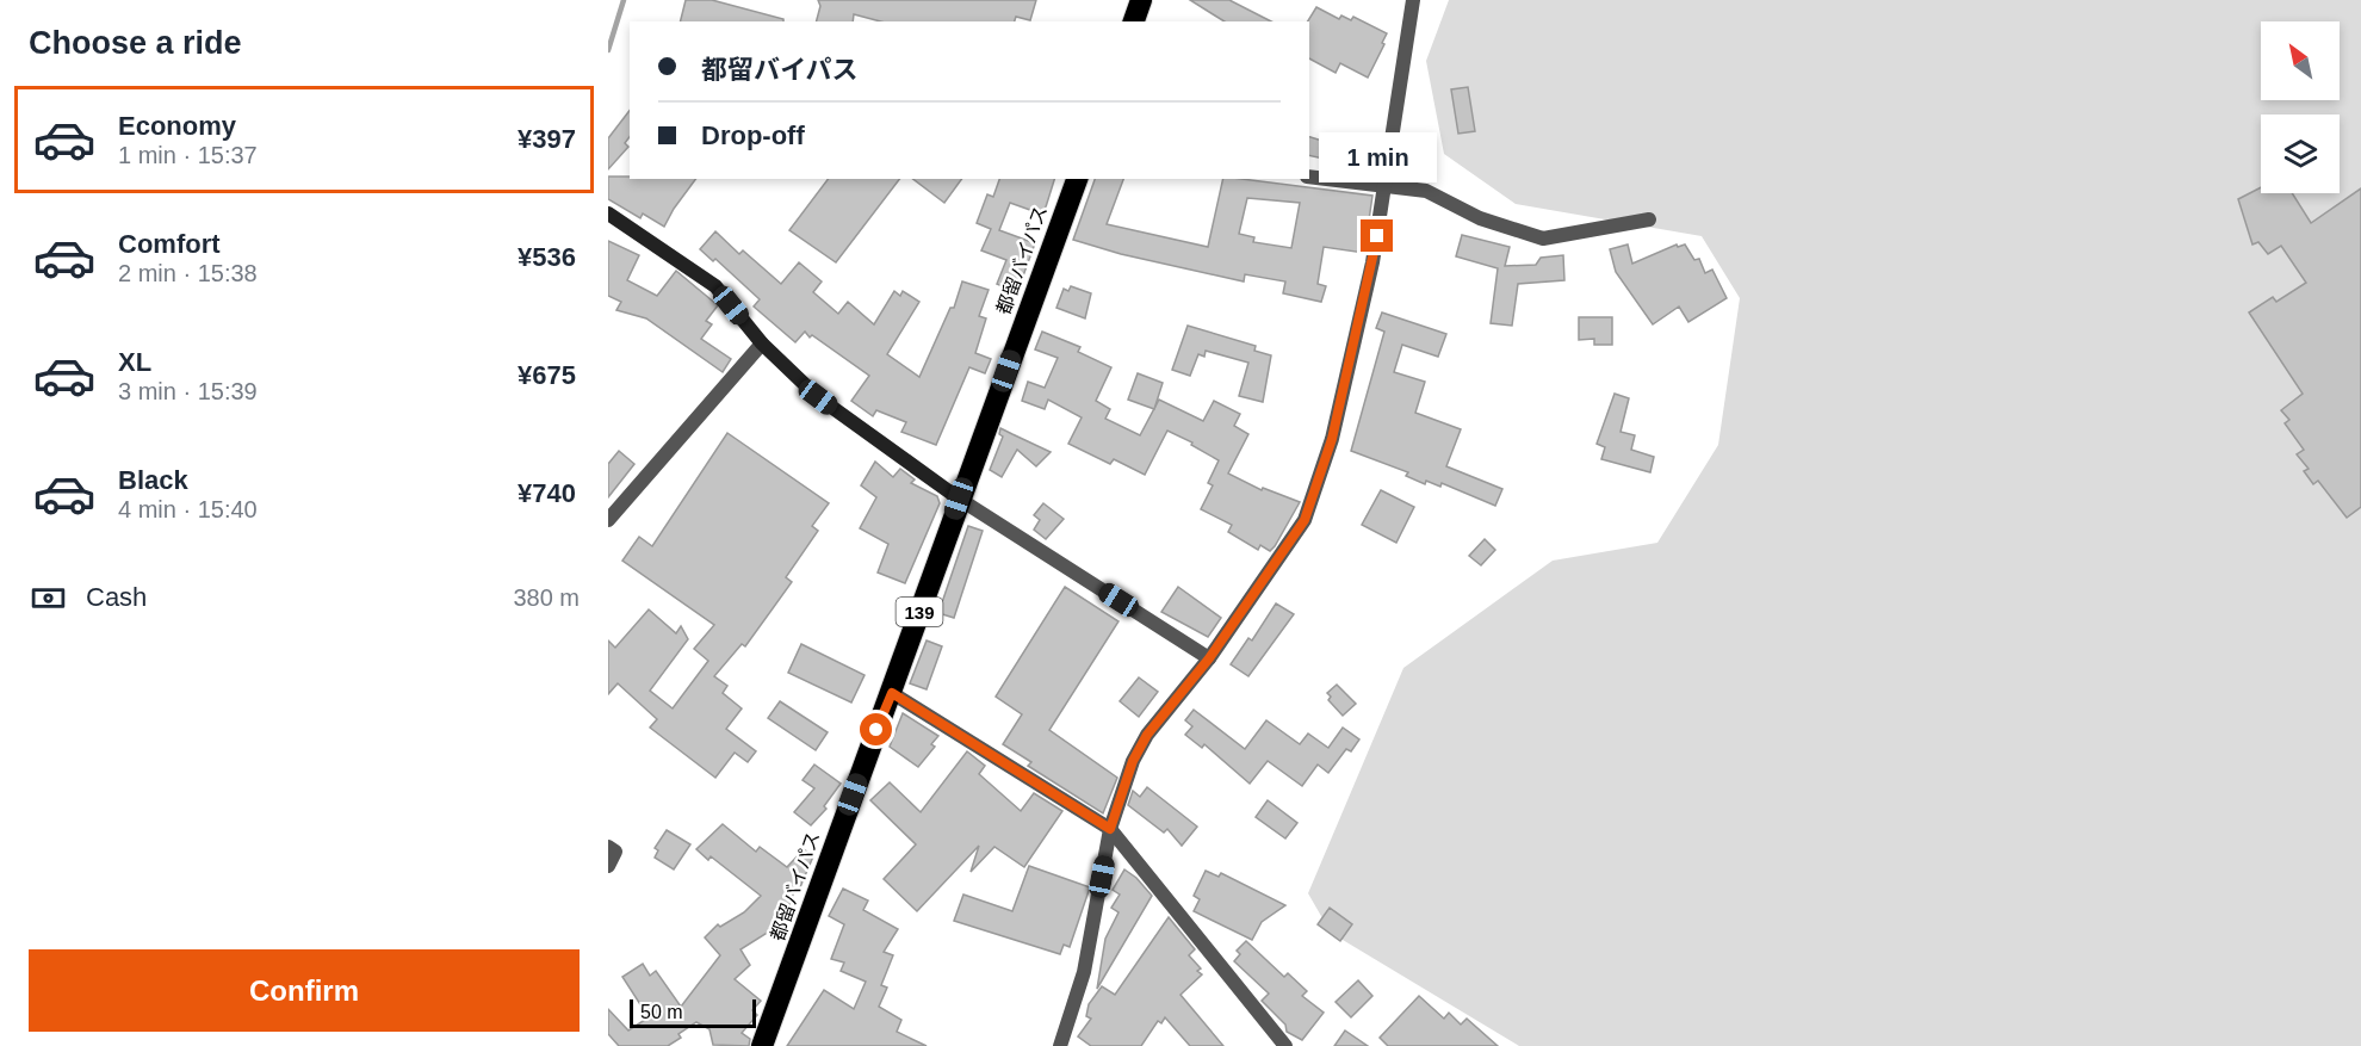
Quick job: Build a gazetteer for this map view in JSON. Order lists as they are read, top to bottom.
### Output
{
  "streets": {
    "highway": ["都留バイパス", "139"]
  },
  "scale_bar": "50 m",
  "north": "top left",
  "page": {
    "heading": "Choose a ride",
    "banner": ["都留バイパス", "Drop-off"],
    "list": [
      {
        "name": "Economy",
        "note": "1 min · 15:37",
        "value": "¥397"
      },
      {
        "name": "Comfort",
        "note": "2 min · 15:38",
        "value": "¥536"
      },
      {
        "name": "XL",
        "note": "3 min · 15:39",
        "value": "¥675"
      },
      {
        "name": "Black",
        "note": "4 min · 15:40",
        "value": "¥740"
      }
    ],
    "bubble": "1 min",
    "pay": ["Cash", "380 m"],
    "buttons": "Confirm",
    "scale": "50 m"
  }
}
